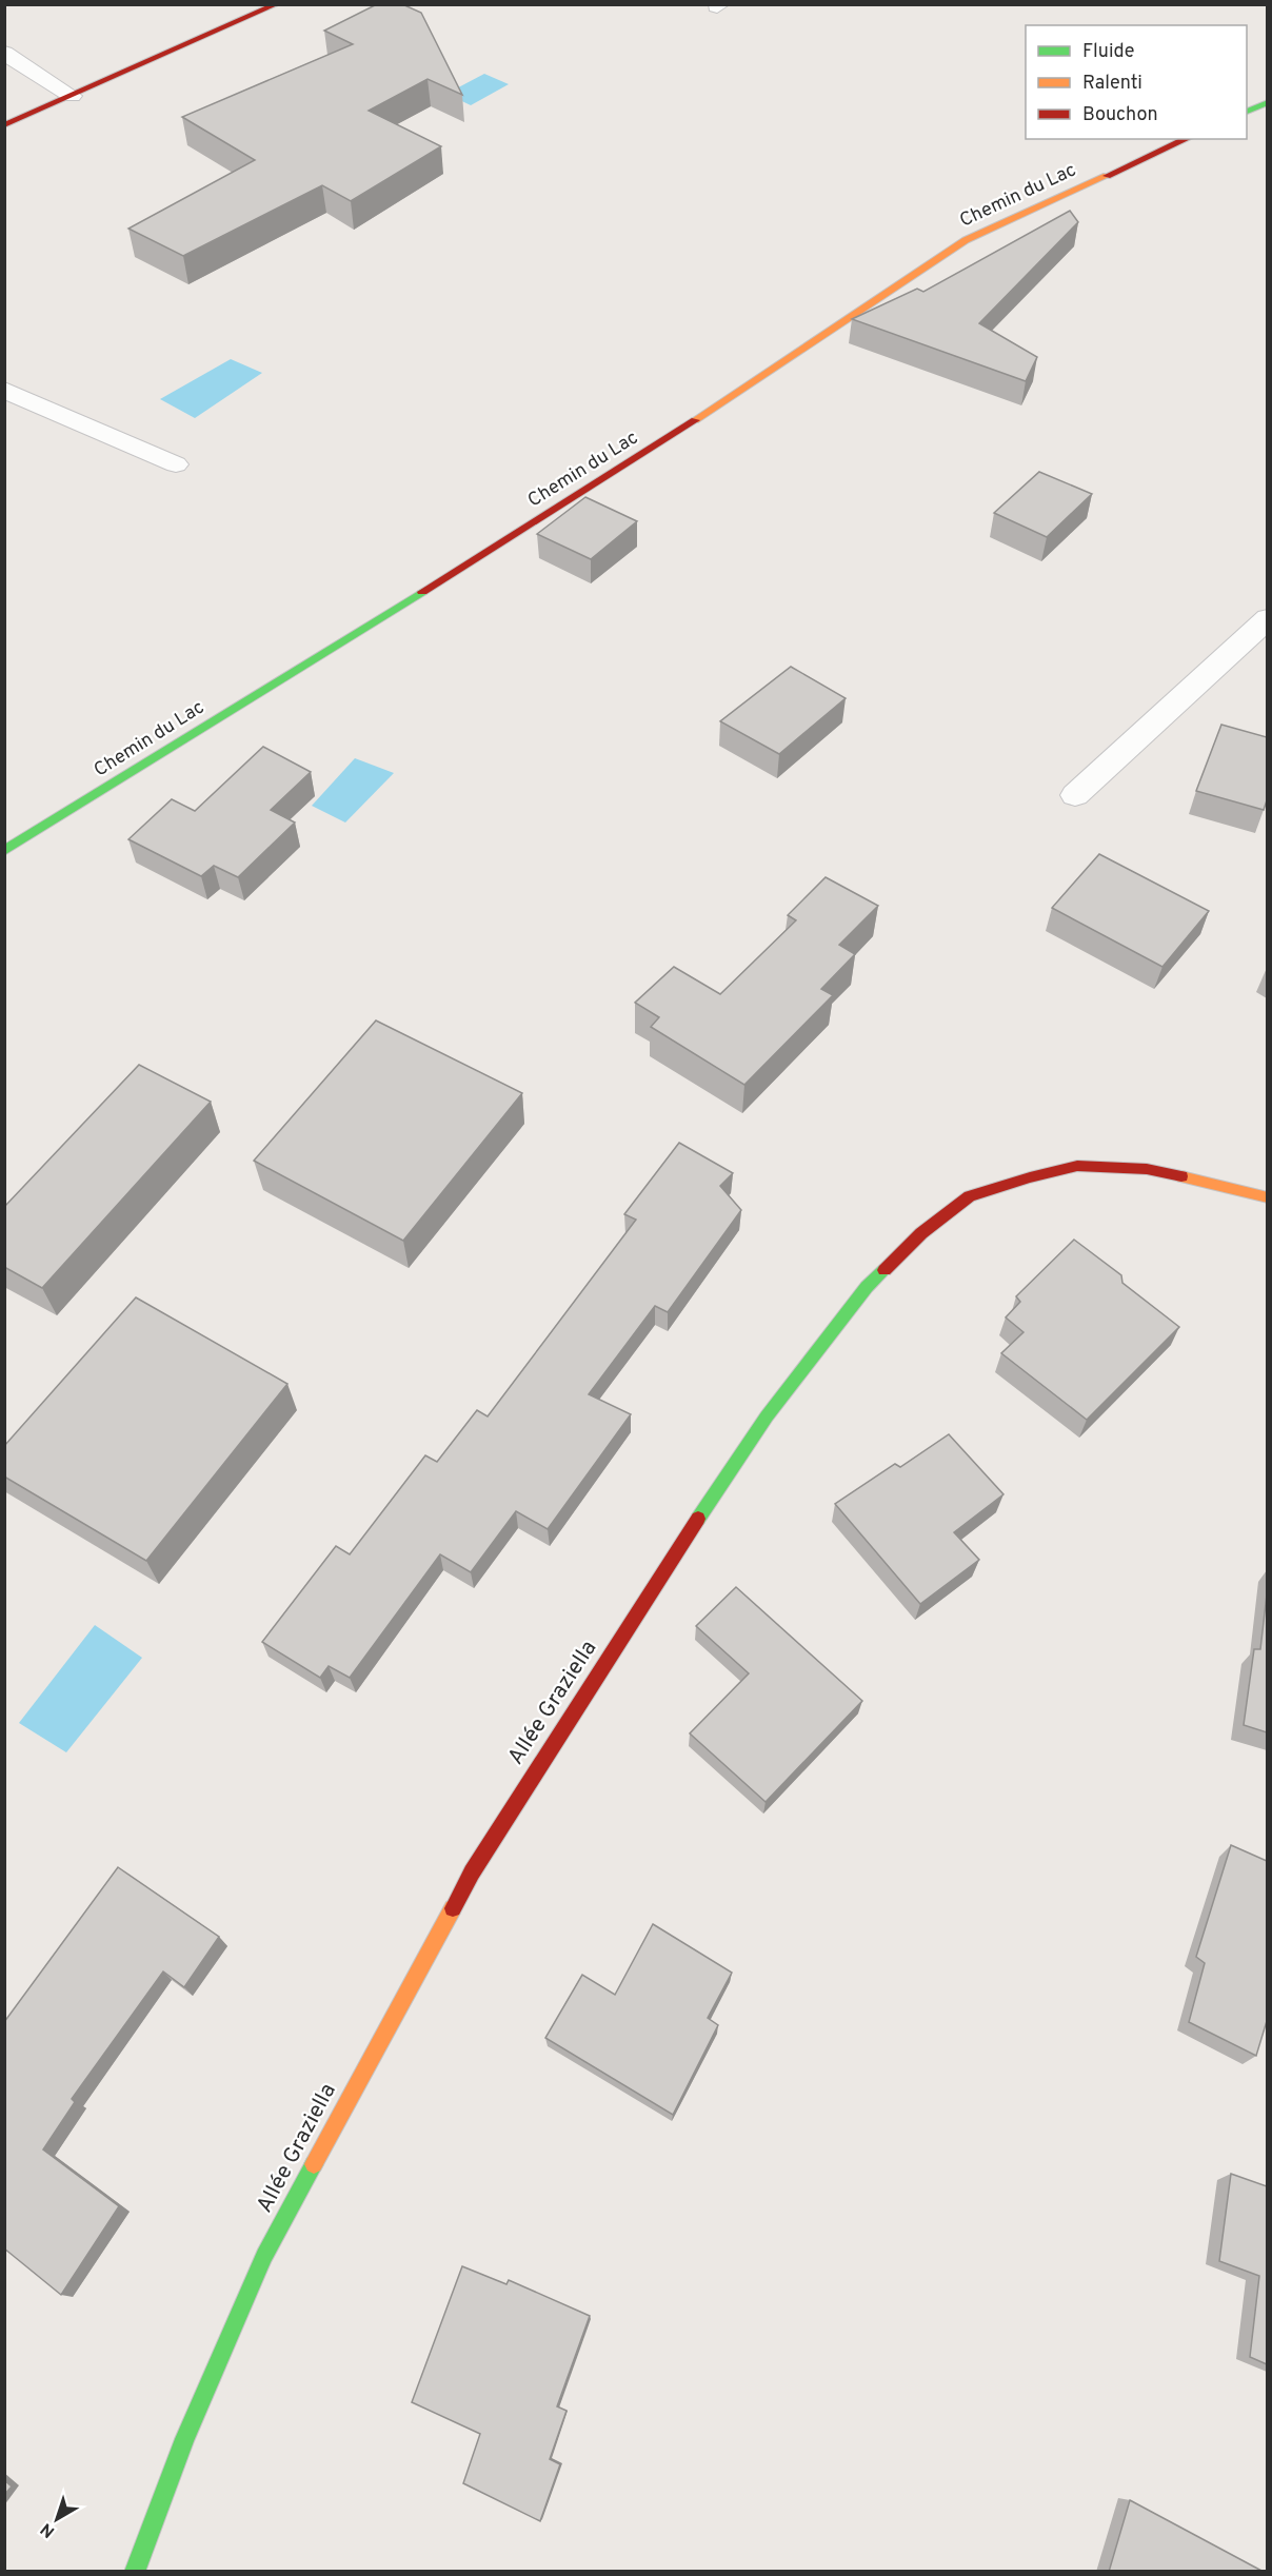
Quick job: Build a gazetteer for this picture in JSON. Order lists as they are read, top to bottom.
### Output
{
  "streets": {
    "street": ["Chemin du Lac", "Allée Graziella"]
  },
  "legend": ["Fluide", "Ralenti", "Bouchon"],
  "north": "bottom left"
}
